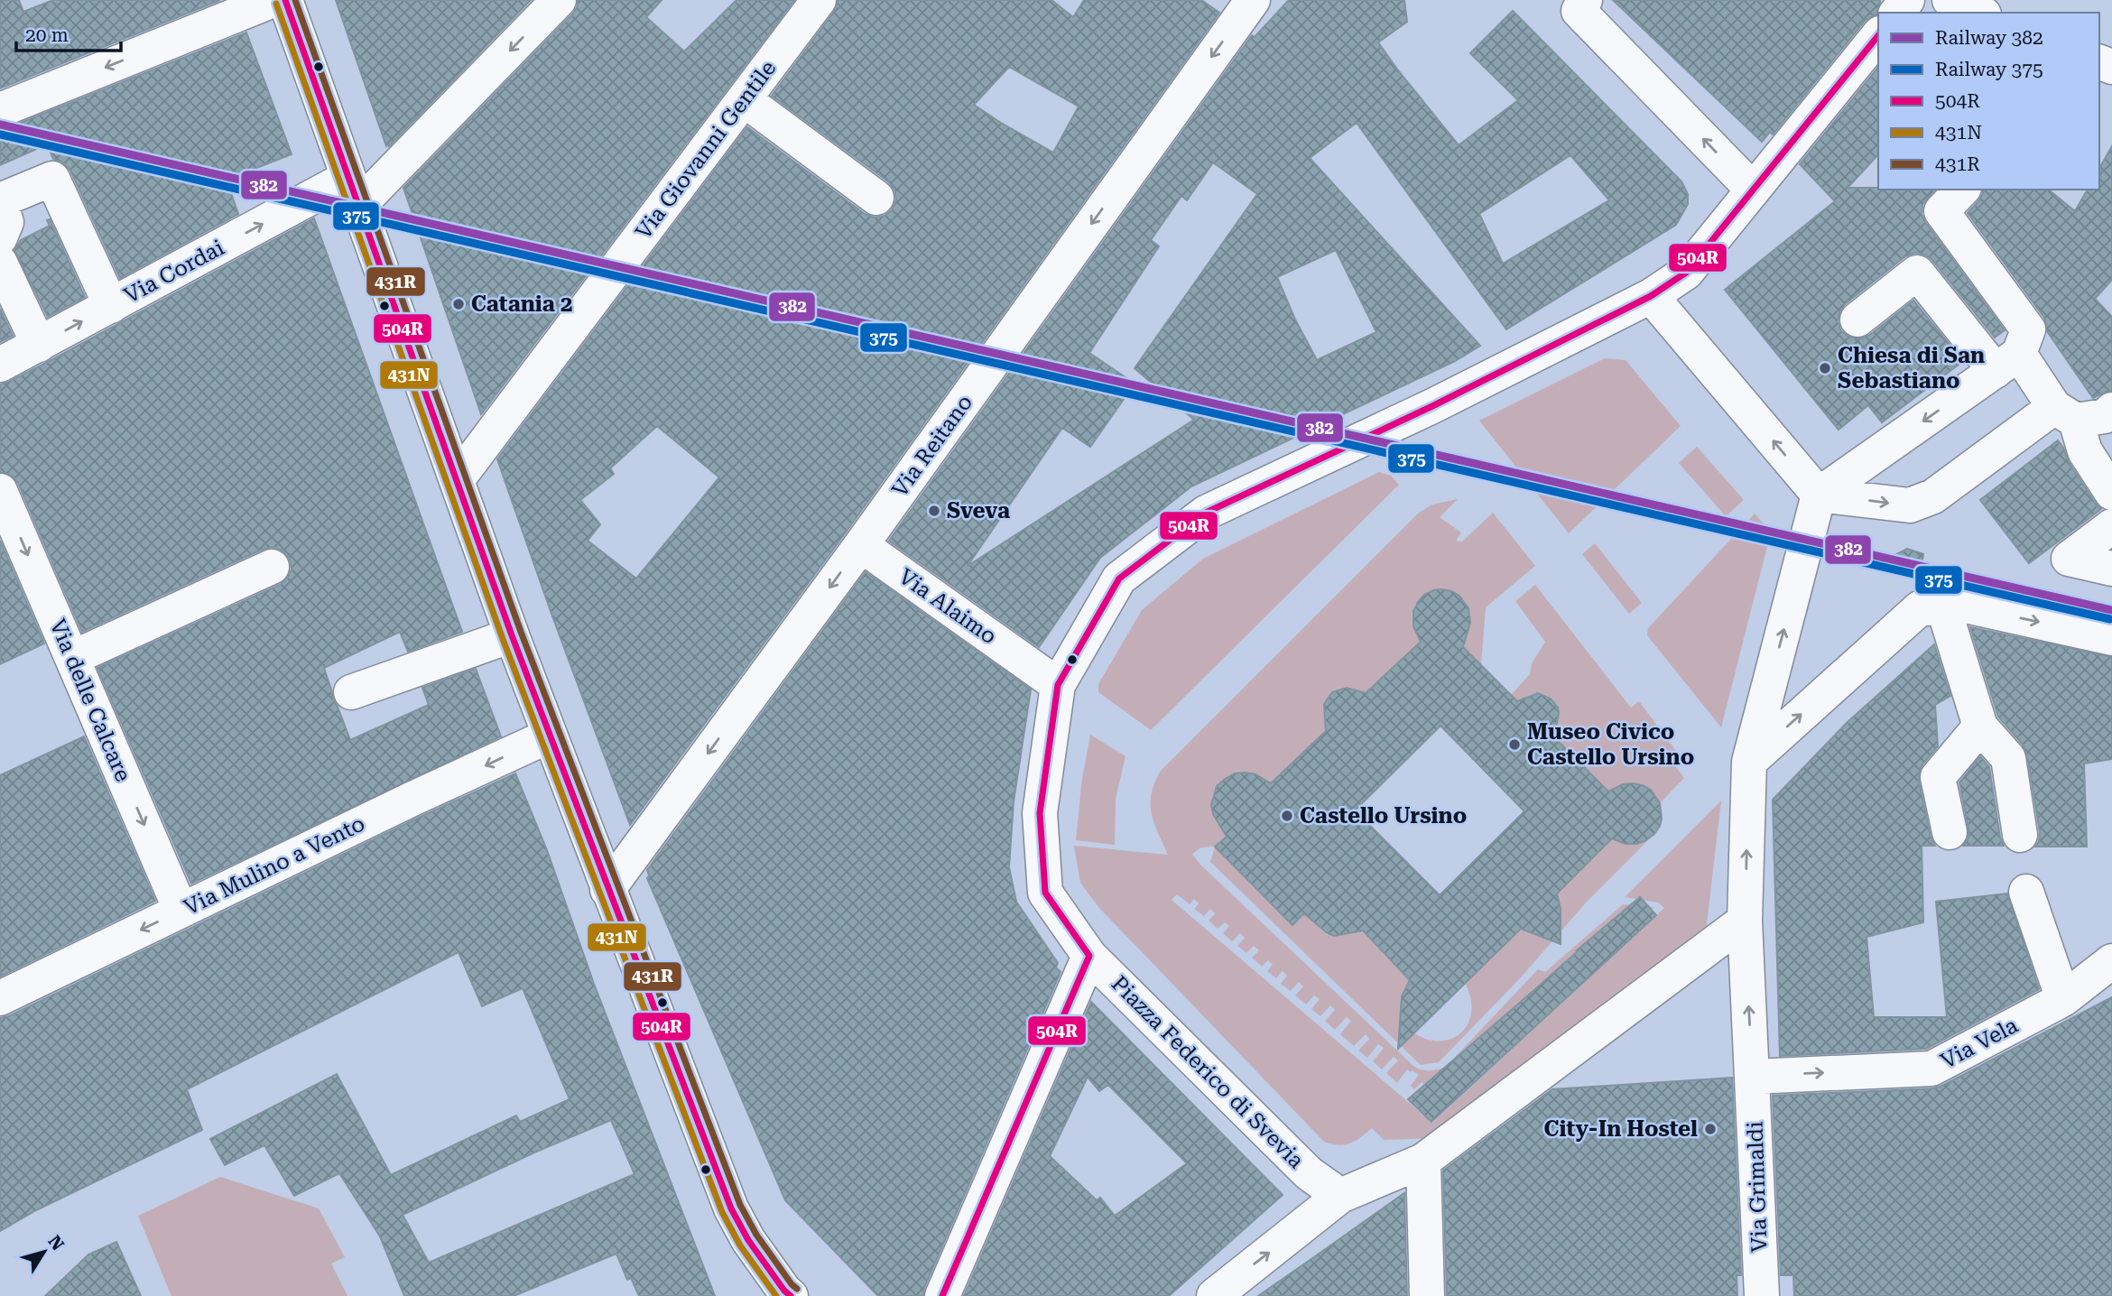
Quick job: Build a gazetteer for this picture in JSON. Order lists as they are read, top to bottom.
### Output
{
  "streets": {
    "street": [
      "Via Giovanni Gentile",
      "Via Cordai",
      "Via Reitano",
      "Via Alaimo",
      "Via delle Calcare",
      "Via Mulino a Vento",
      "Via Vela",
      "Piazza Federico di Svevia",
      "Via Grimaldi"
    ]
  },
  "crossings": [
    ["Via Reitano", "Via Alaimo"],
    ["Via Alaimo", "Piazza Federico di Svevia"],
    ["Via delle Calcare", "Via Mulino a Vento"],
    ["Via Vela", "Via Grimaldi"]
  ],
  "one_way": ["Via Reitano", "Via delle Calcare", "Via Vela"],
  "places": [
    "Catania 2",
    "Chiesa di San Sebastiano",
    "Sveva",
    "Museo Civico Castello Ursino",
    "Castello Ursino",
    "City-In Hostel"
  ],
  "lines": [
    "transit line 504R",
    "transit line 431R",
    "transit line 431N",
    "rail line 382",
    "rail line 375"
  ],
  "legend": [
    "Railway 382",
    "Railway 375",
    "504R",
    "431N",
    "431R"
  ],
  "scale_bar": "20 m",
  "north": "top right"
}
